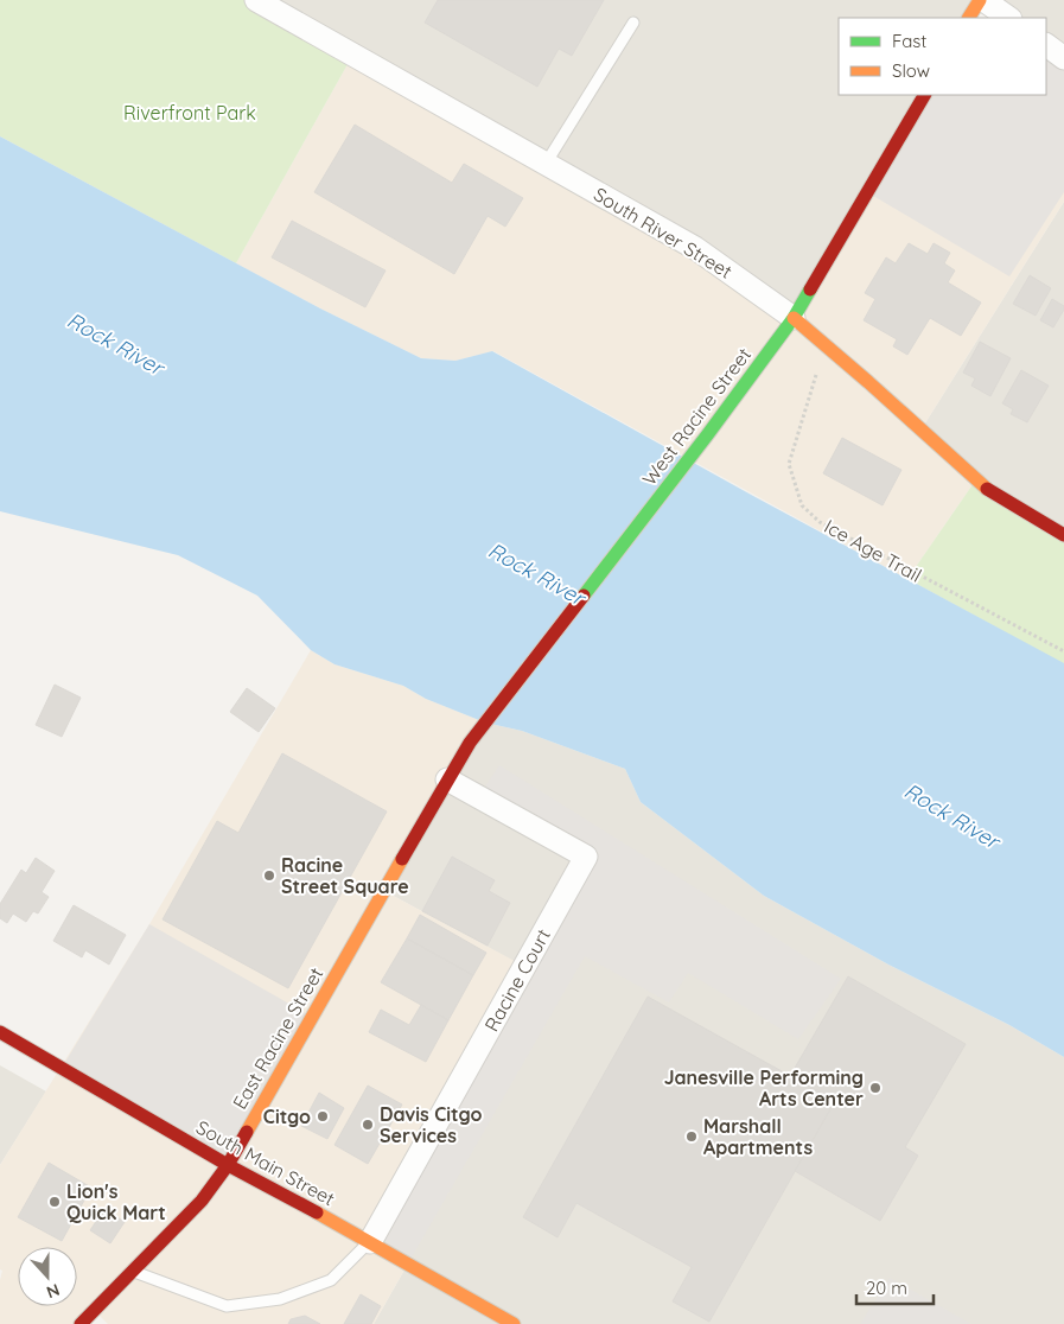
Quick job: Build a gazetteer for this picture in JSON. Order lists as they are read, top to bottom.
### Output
{
  "streets": {
    "main road": [
      "South River Street",
      "West Racine Street",
      "East Racine Street",
      "South Main Street"
    ],
    "street": ["Racine Court"],
    "path": ["Ice Age Trail"]
  },
  "crossings": [
    ["South River Street", "West Racine Street"],
    ["South River Street", "Ice Age Trail"],
    ["West Racine Street", "East Racine Street"],
    ["Racine Court", "East Racine Street"],
    ["Racine Court", "South Main Street"],
    ["East Racine Street", "South Main Street"]
  ],
  "water": ["Rock River"],
  "parks": ["Riverfront Park"],
  "places": [
    "Racine Street Square",
    "Janesville Performing Arts Center",
    "Citgo",
    "Davis Citgo Services",
    "Marshall Apartments",
    "Lion's Quick Mart"
  ],
  "legend": ["Fast", "Slow"],
  "scale_bar": "20 m",
  "north": "bottom"
}
